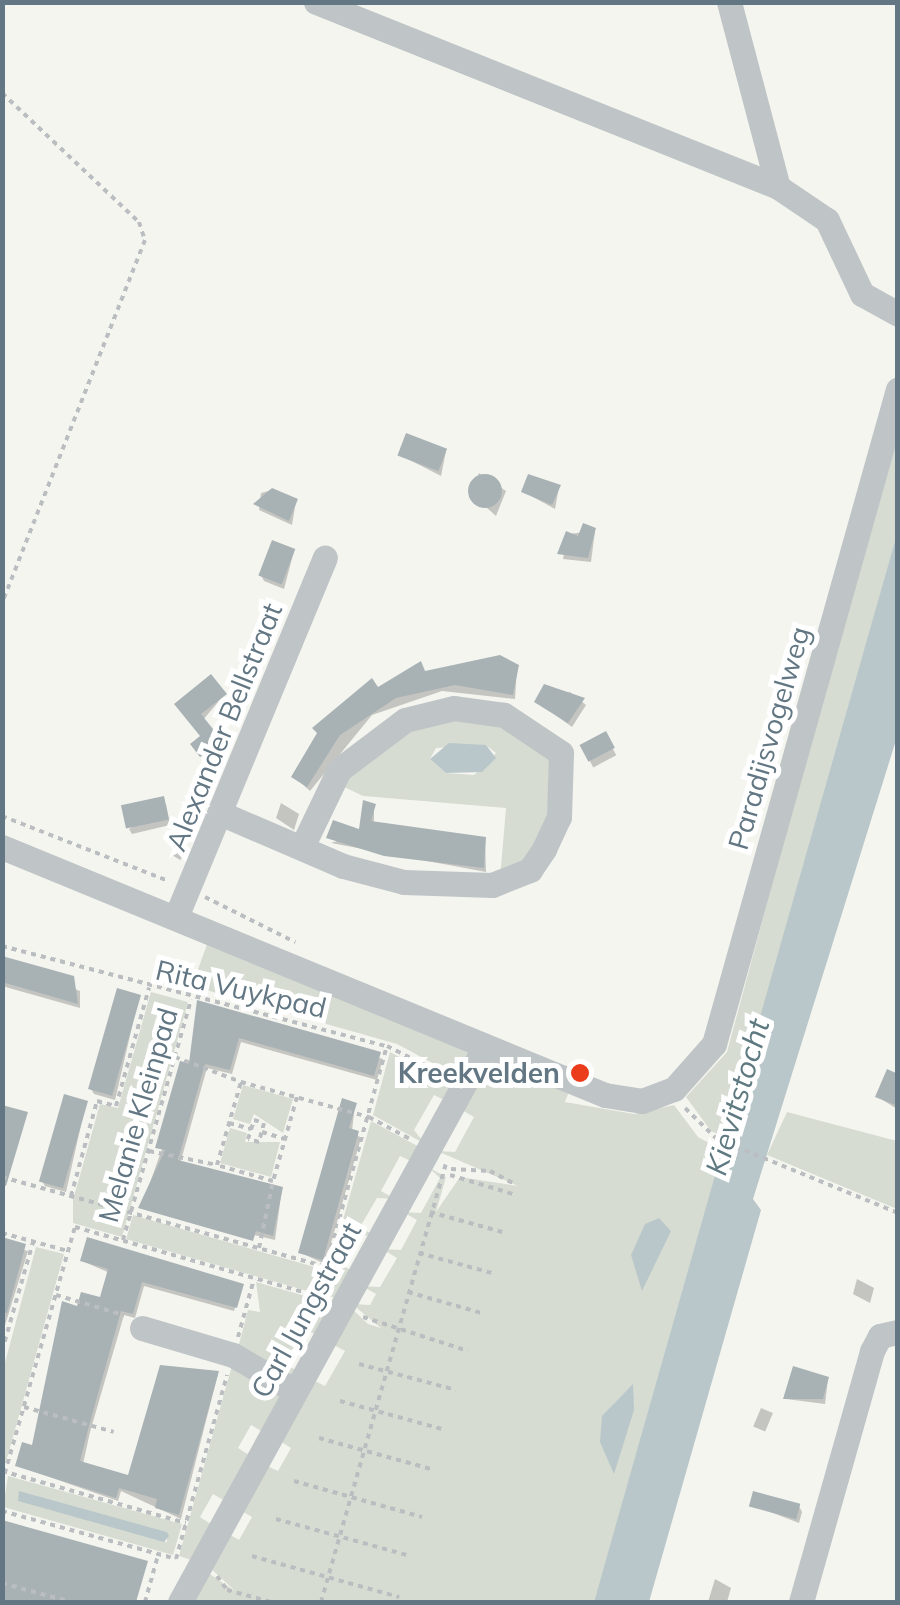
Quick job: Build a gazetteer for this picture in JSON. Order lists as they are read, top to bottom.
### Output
{
  "streets": {
    "street": ["Alexander Bellstraat", "Paradijsvogelweg", "Carl Jungstraat"],
    "path": ["Rita Vuykpad", "Melanie Kleinpad"]
  },
  "crossings": [
    ["Rita Vuykpad", "Melanie Kleinpad"],
    ["Rita Vuykpad", "Carl Jungstraat"]
  ],
  "water": ["Kievitstocht"],
  "places": ["Kreekvelden"]
}
